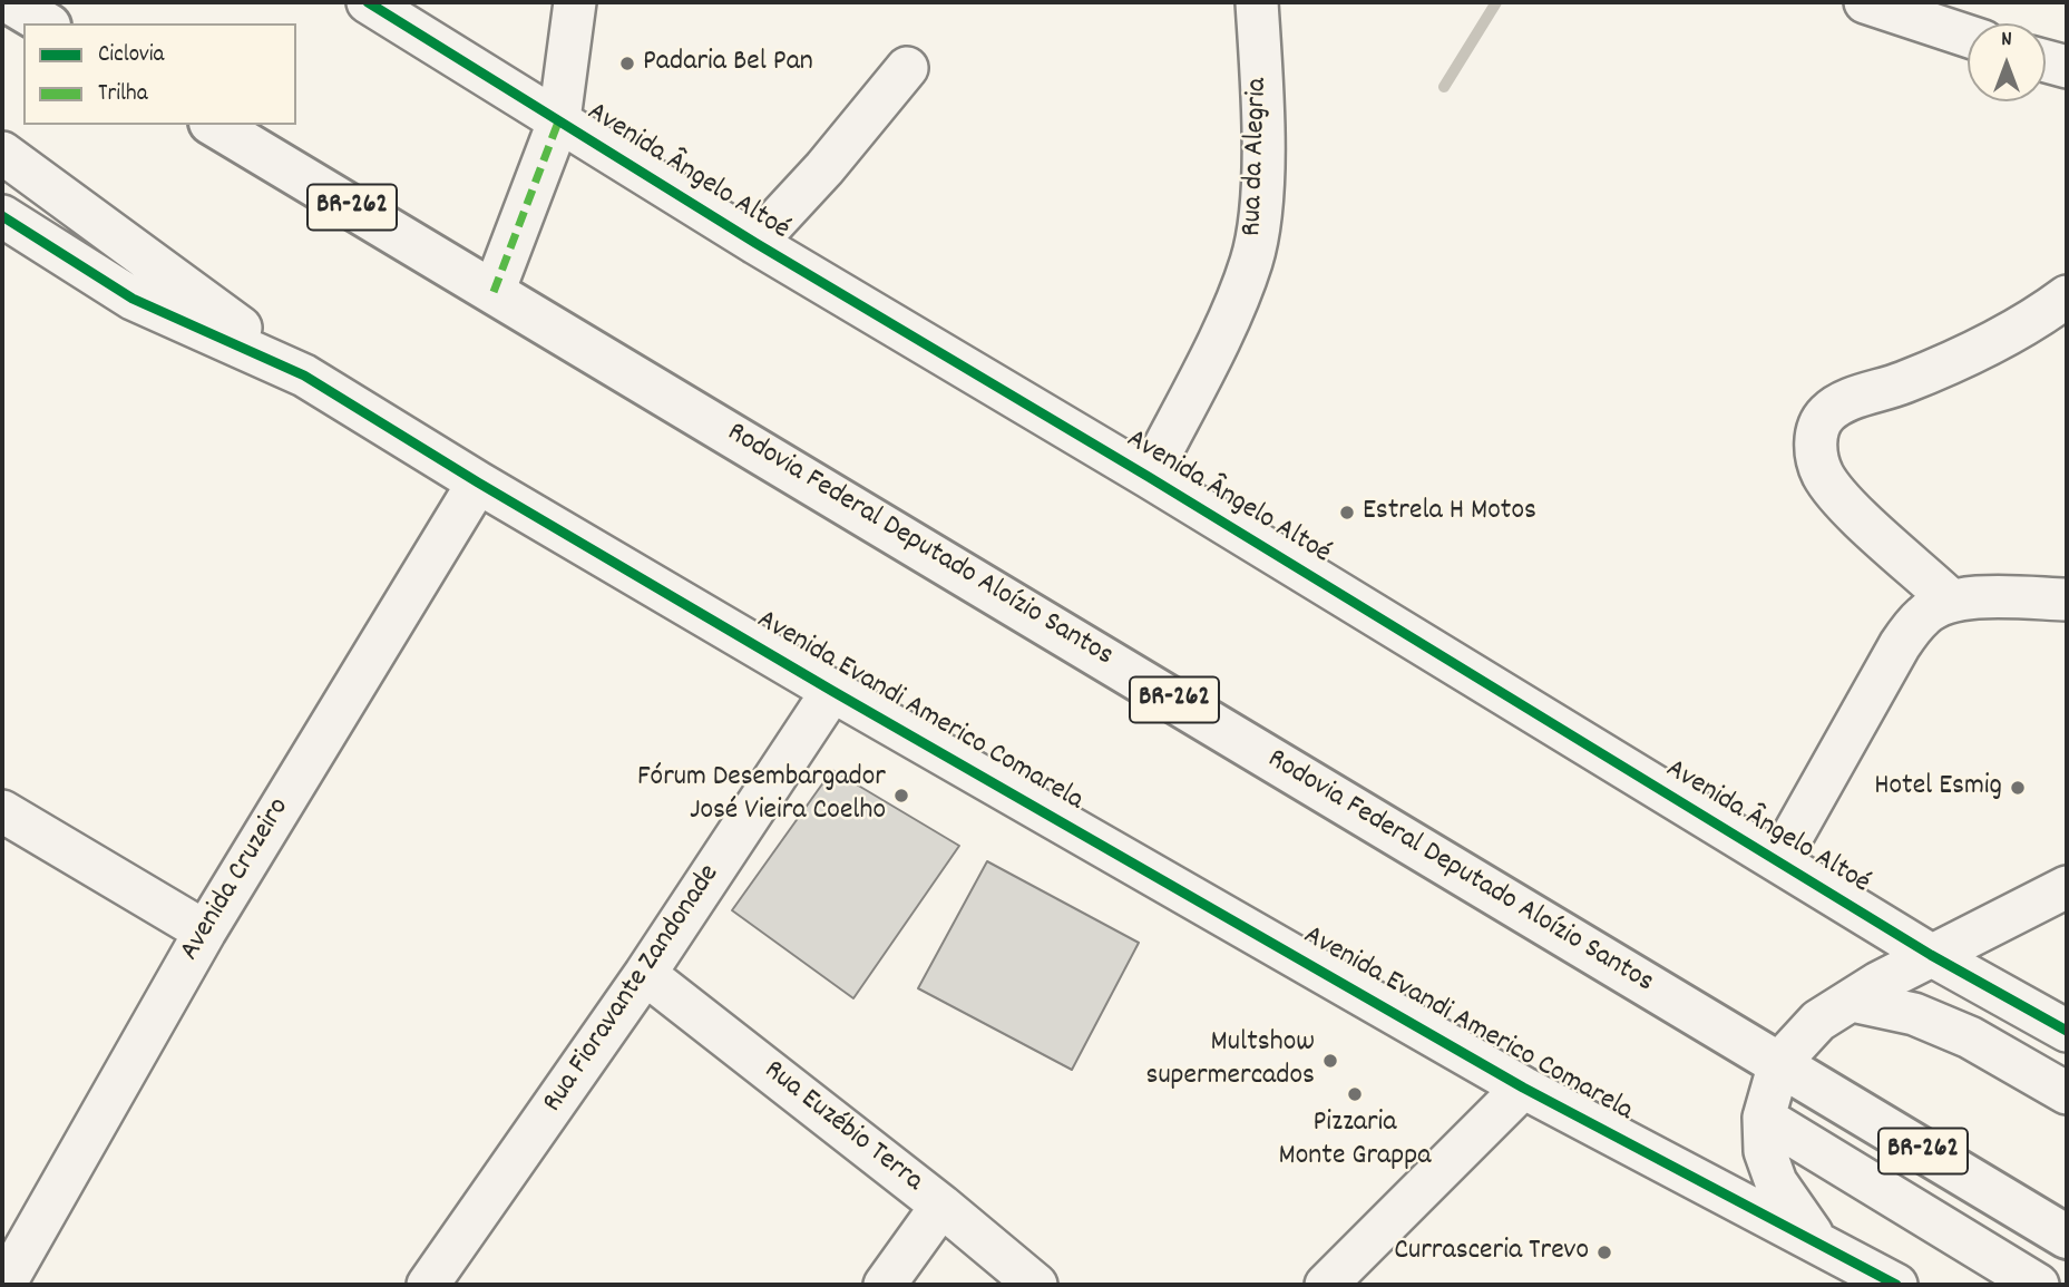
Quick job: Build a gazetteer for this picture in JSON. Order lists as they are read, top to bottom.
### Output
{
  "streets": {
    "highway": ["BR-262", "Rodovia Federal Deputado Aloízio Santos"],
    "street": [
      "Rua da Alegria",
      "Avenida Ângelo Altoé",
      "Avenida Evandi Americo Comarela",
      "Avenida Cruzeiro",
      "Rua Fioravante Zandonade",
      "Rua Euzébio Terra"
    ]
  },
  "crossings": [
    ["Rua da Alegria", "Avenida Ângelo Altoé"],
    ["Avenida Evandi Americo Comarela", "Avenida Cruzeiro"],
    ["Avenida Evandi Americo Comarela", "Rua Fioravante Zandonade"],
    ["Rua Fioravante Zandonade", "Rua Euzébio Terra"]
  ],
  "places": [
    "Padaria Bel Pan",
    "Estrela H Motos",
    "Hotel Esmig",
    "Fórum Desembargador José Vieira Coelho",
    "Multshow supermercados",
    "Pizzaria Monte Grappa",
    "Currasceria Trevo"
  ],
  "legend": ["Ciclovia", "Trilha"],
  "north": "top"
}
